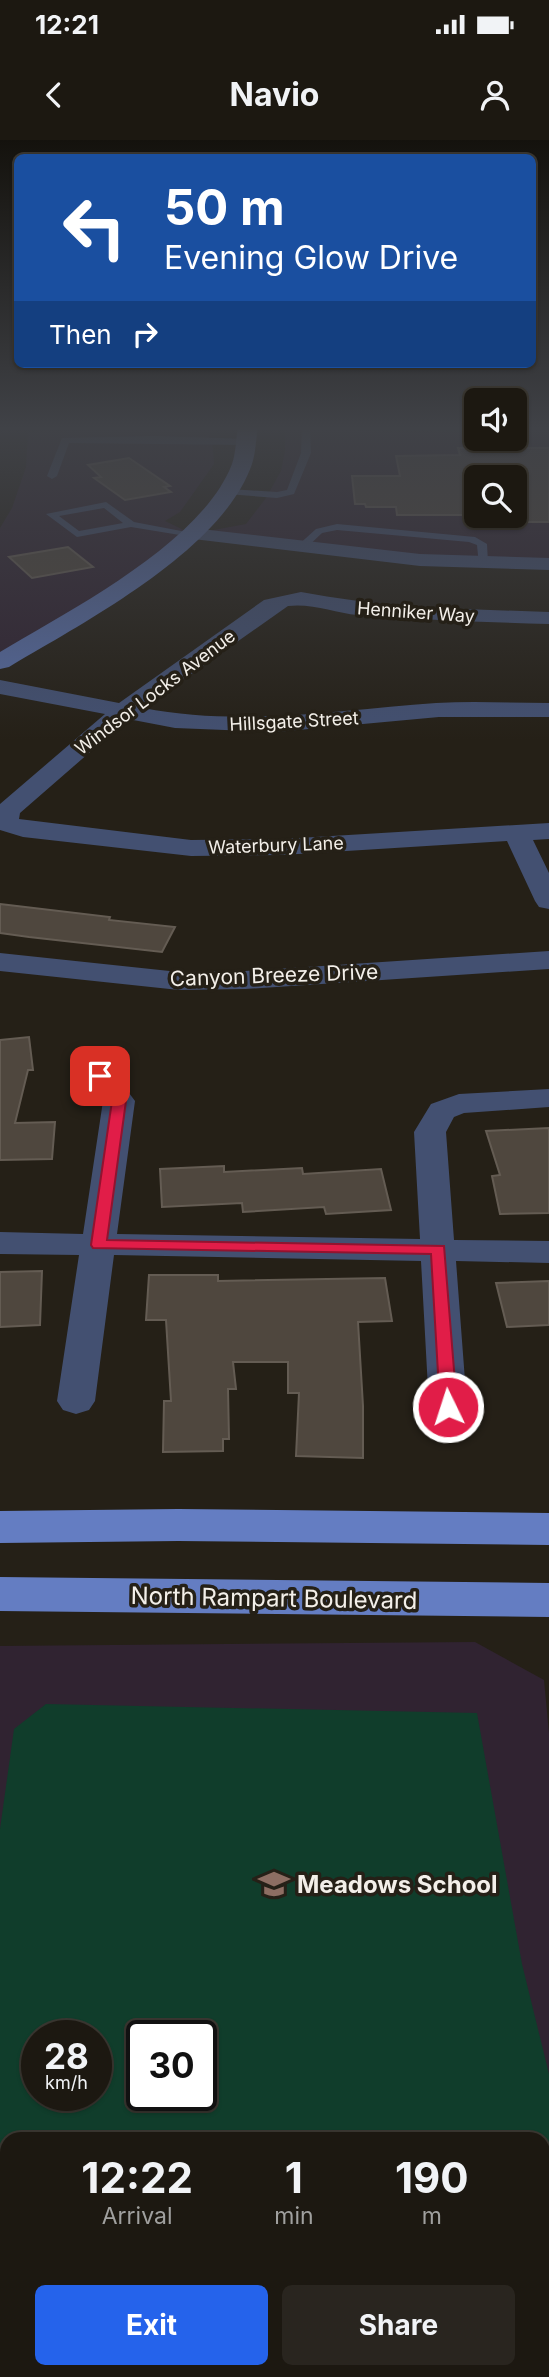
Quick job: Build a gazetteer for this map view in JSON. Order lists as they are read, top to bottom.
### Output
{
  "streets": {
    "main road": ["North Rampart Boulevard"],
    "street": [
      "Henniker Way",
      "Windsor Locks Avenue",
      "Hillsgate Street",
      "Waterbury Lane",
      "Canyon Breeze Drive"
    ]
  },
  "crossings": [
    ["Henniker Way", "Windsor Locks Avenue"],
    ["Windsor Locks Avenue", "Hillsgate Street"],
    ["Windsor Locks Avenue", "Waterbury Lane"]
  ],
  "places": {
    "school or university": ["Meadows School"]
  },
  "page": {
    "status": "12:21",
    "header": "Navio",
    "turn": ["50 m", "Evening Glow Drive"],
    "then": "Then",
    "speed": "28 km/h",
    "limit": "30",
    "eta": [
      "12:22",
      "Arrival",
      "1",
      "min",
      "190",
      "m"
    ],
    "buttons": ["Exit", "Share"]
  }
}
